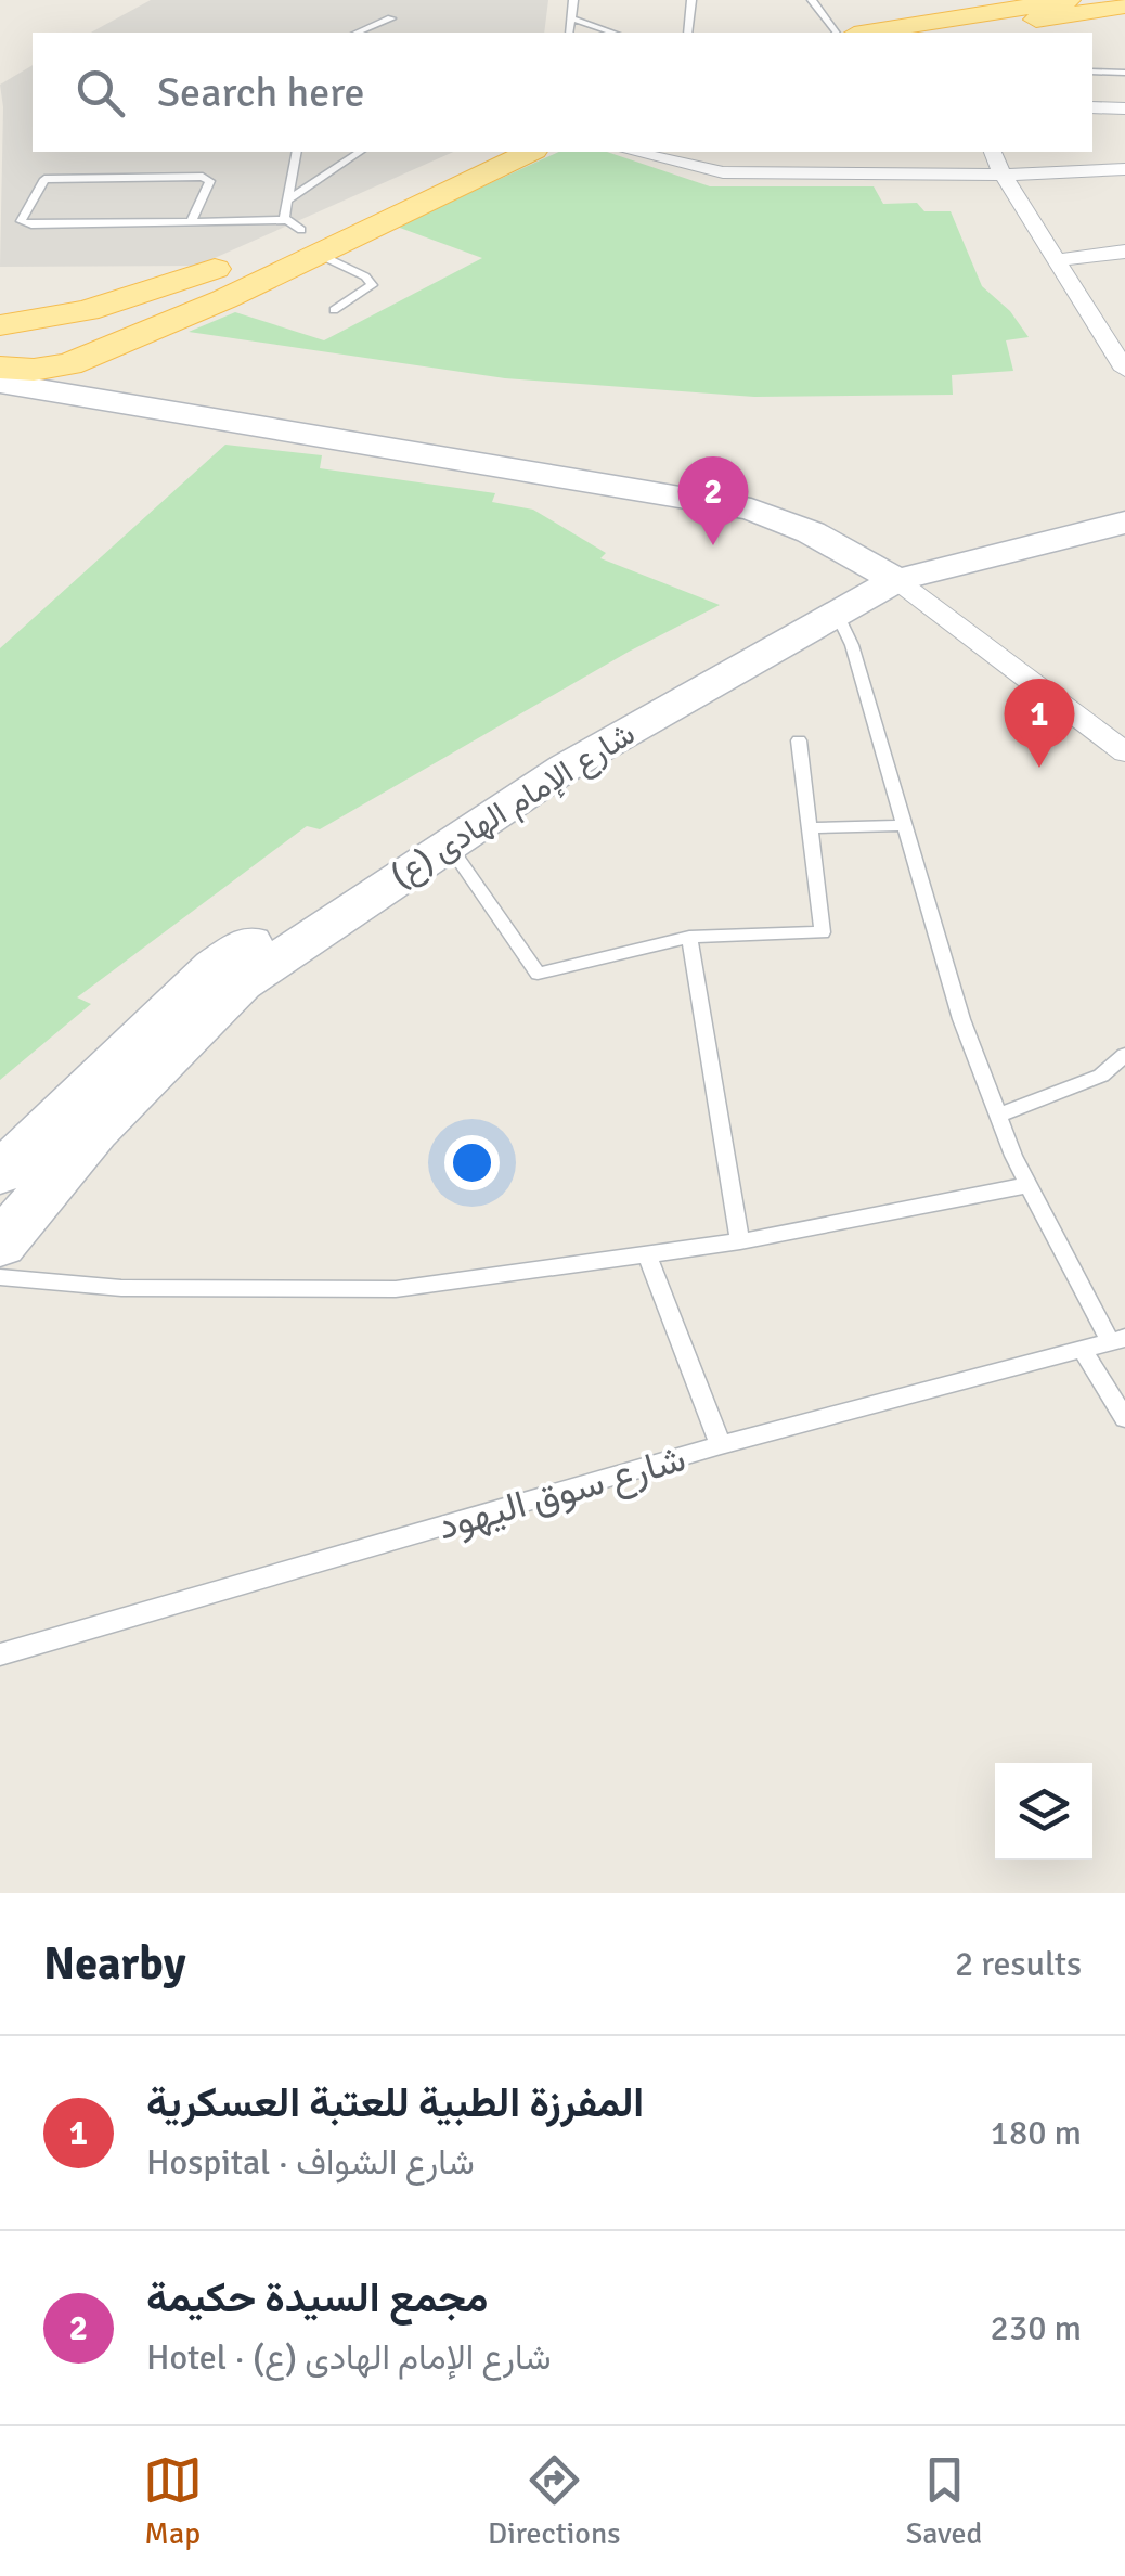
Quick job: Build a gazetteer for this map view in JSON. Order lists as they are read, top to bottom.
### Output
{
  "streets": {
    "main road": ["شارع الإمام الهادی (ع)"],
    "lane": ["شارع سوق اليهود"]
  },
  "page": {
    "search": "Search here",
    "pins": ["2", "1"],
    "heading": ["Nearby", "2 results"],
    "list": [
      {
        "mark": "1",
        "name": "المفرزة الطبية للعتبة العسكرية",
        "note": "Hospital · شارع الشواف",
        "value": "180 m"
      },
      {
        "mark": "2",
        "name": "مجمع السيدة حكيمة",
        "note": "Hotel · شارع الإمام الهادی (ع)",
        "value": "230 m"
      }
    ],
    "nav": ["Map", "Directions", "Saved"]
  }
}
